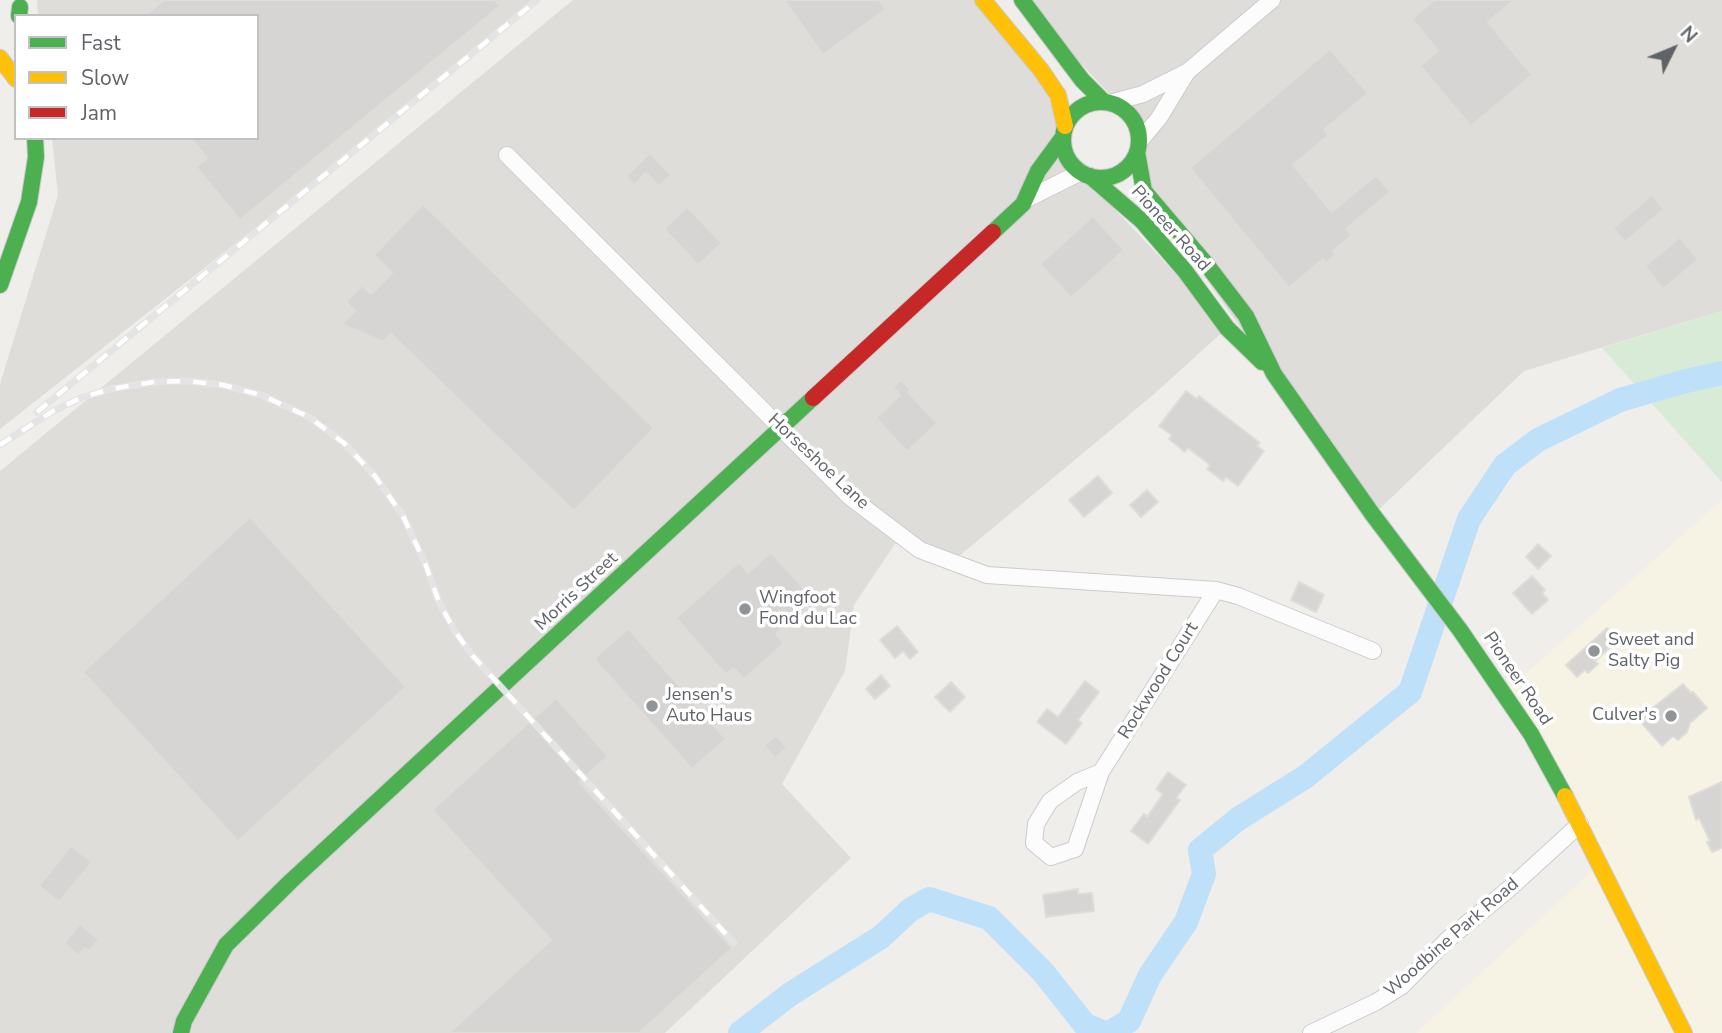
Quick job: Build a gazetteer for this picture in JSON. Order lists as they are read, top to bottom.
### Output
{
  "streets": {
    "main road": ["Pioneer Road", "Morris Street"],
    "street": ["Horseshoe Lane", "Rockwood Court", "Woodbine Park Road"]
  },
  "crossings": [
    ["Pioneer Road", "Morris Street"],
    ["Pioneer Road", "Woodbine Park Road"],
    ["Horseshoe Lane", "Morris Street"],
    ["Horseshoe Lane", "Rockwood Court"]
  ],
  "places": [
    "Wingfoot Fond du Lac",
    "Sweet and Salty Pig",
    "Jensen's Auto Haus",
    "Culver's"
  ],
  "legend": ["Fast", "Slow", "Jam"],
  "north": "top right"
}
